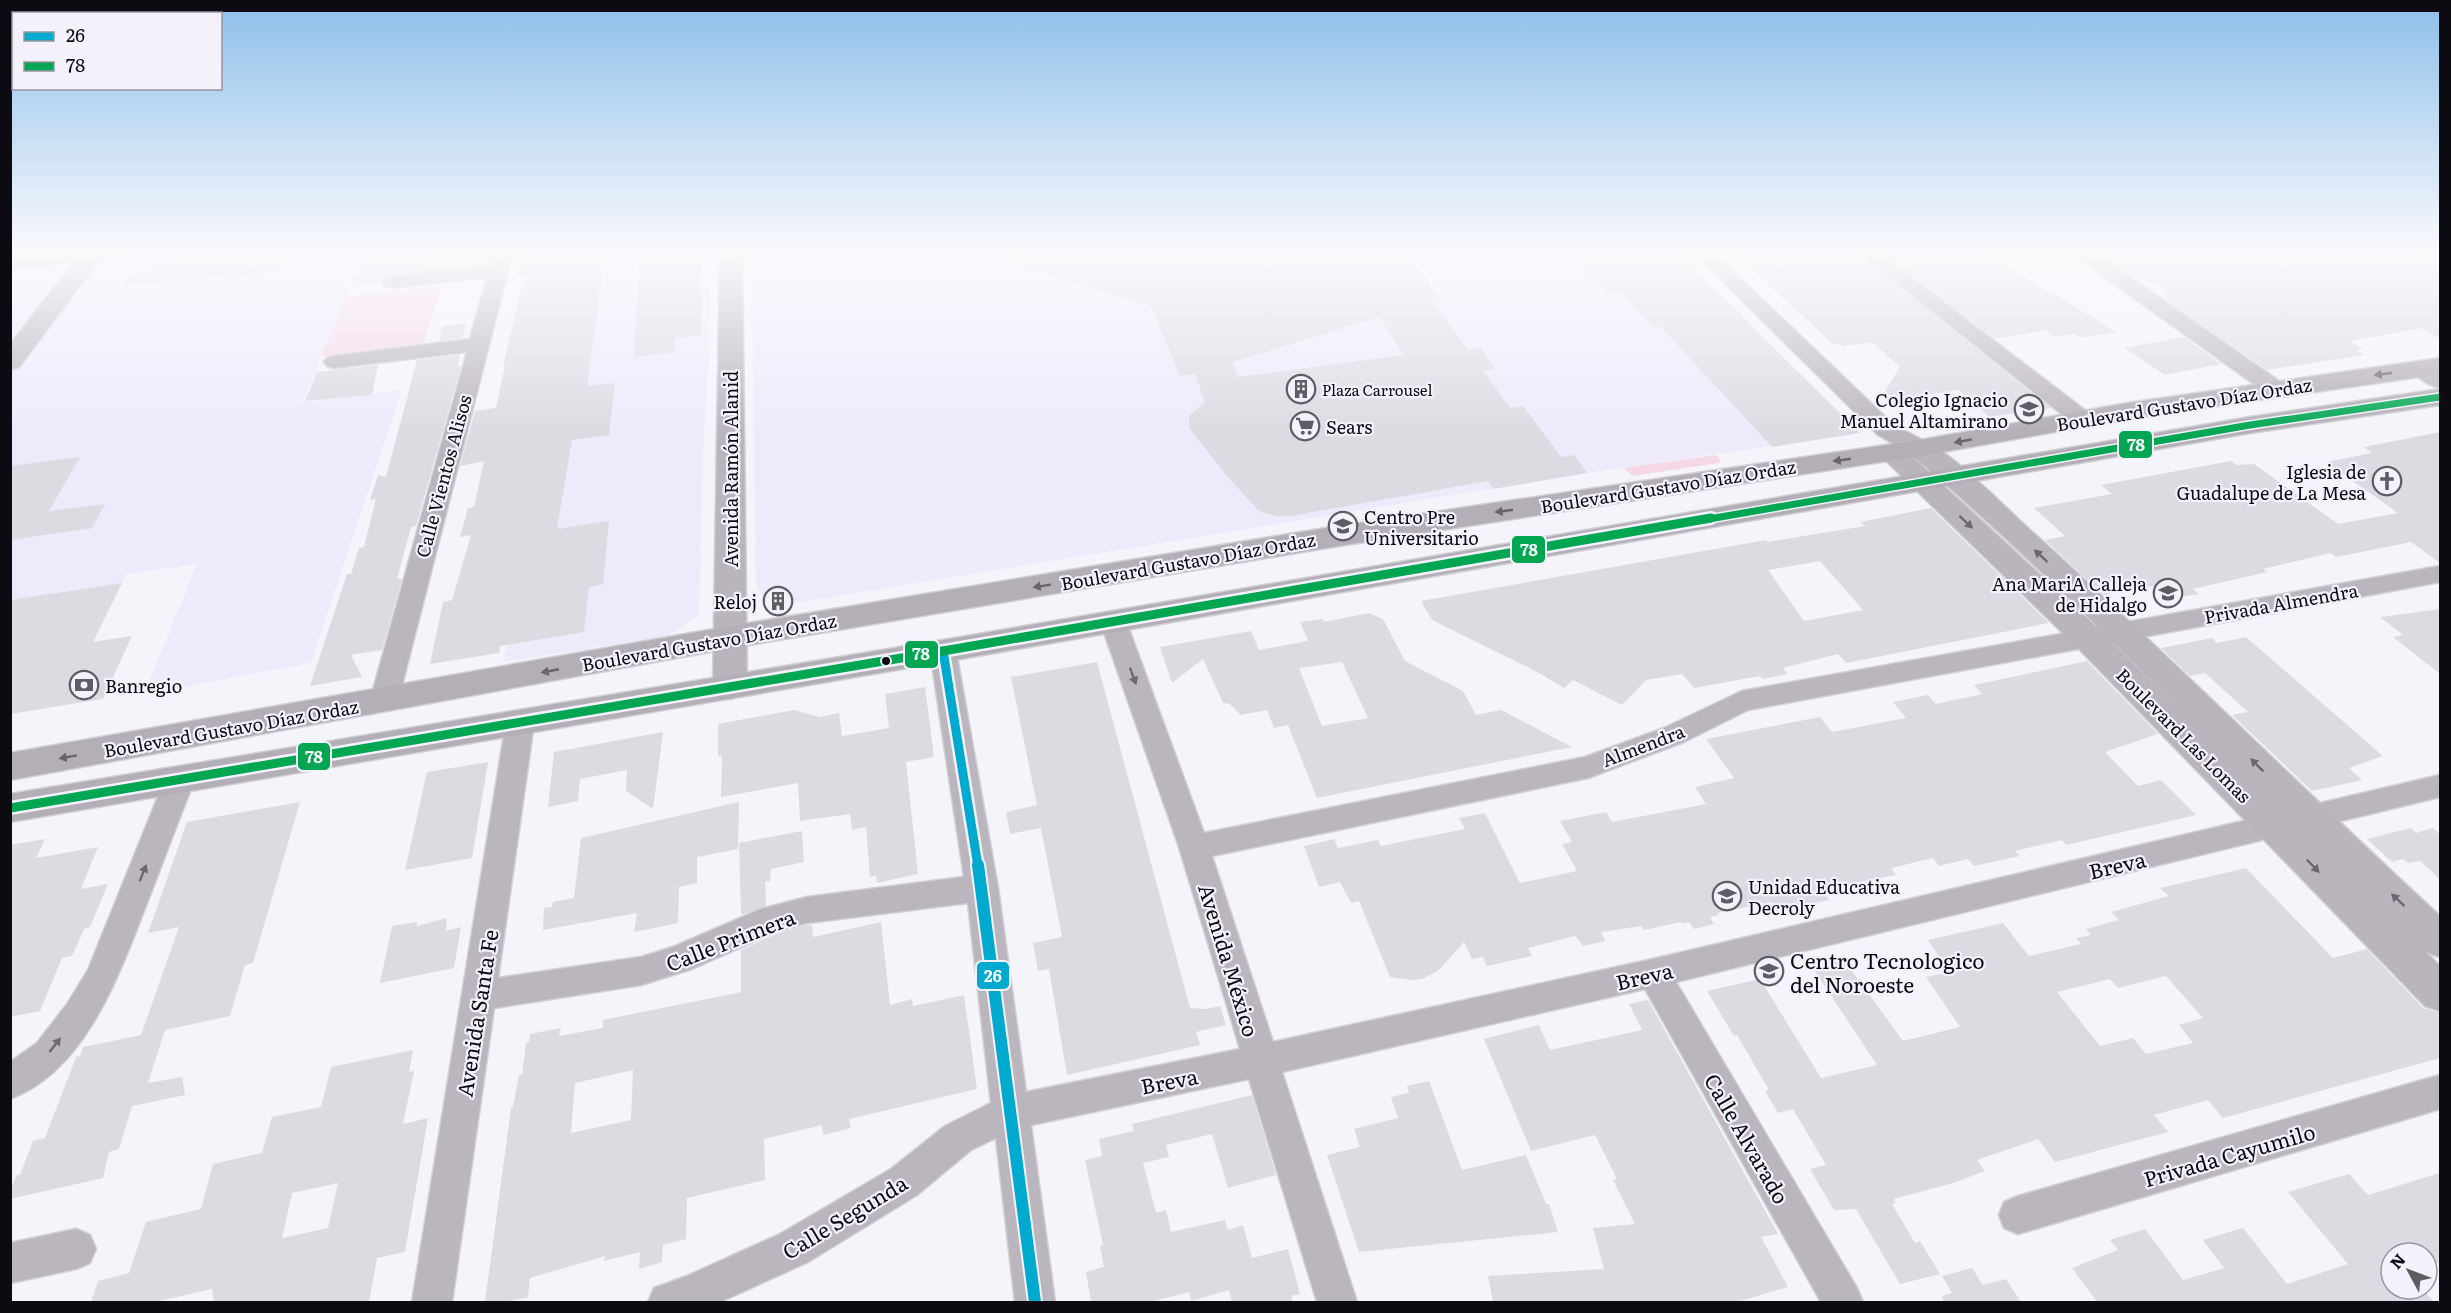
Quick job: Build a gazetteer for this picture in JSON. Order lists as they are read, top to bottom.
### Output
{
  "streets": {
    "main road": ["Boulevard Gustavo Díaz Ordaz"],
    "street": [
      "Avenida Ramón Alanid",
      "Calle Vientos Alisos",
      "Privada Almendra",
      "Boulevard Las Lomas",
      "Almendra",
      "Breva",
      "Calle Primera",
      "Avenida México",
      "Avenida Santa Fe",
      "Calle Alvarado",
      "Privada Cayumilo",
      "Calle Segunda"
    ]
  },
  "crossings": [
    ["Boulevard Gustavo Díaz Ordaz", "Avenida Ramón Alanid"],
    ["Boulevard Gustavo Díaz Ordaz", "Calle Vientos Alisos"],
    ["Boulevard Gustavo Díaz Ordaz", "Boulevard Las Lomas"],
    ["Boulevard Gustavo Díaz Ordaz", "Avenida México"],
    ["Boulevard Gustavo Díaz Ordaz", "Avenida Santa Fe"],
    ["Privada Almendra", "Boulevard Las Lomas"],
    ["Privada Almendra", "Almendra"],
    ["Boulevard Las Lomas", "Almendra"],
    ["Boulevard Las Lomas", "Breva"],
    ["Almendra", "Avenida México"],
    ["Breva", "Avenida México"],
    ["Breva", "Calle Alvarado"],
    ["Breva", "Calle Segunda"],
    ["Calle Primera", "Avenida Santa Fe"]
  ],
  "places": {
    "building": ["Plaza Carrousel", "Reloj"],
    "school or university": [
      "Colegio Ignacio Manuel Altamirano",
      "Centro Pre Universitario",
      "Ana MariA Calleja de Hidalgo",
      "Unidad Educativa Decroly",
      "Centro Tecnologico del Noroeste"
    ],
    "supermarket": ["Sears"],
    "church": ["Iglesia de Guadalupe de La Mesa"],
    "bank": ["Banregio"]
  },
  "lines": ["transit line 78", "transit line 26"],
  "legend": ["26", "78"],
  "north": "top left"
}
